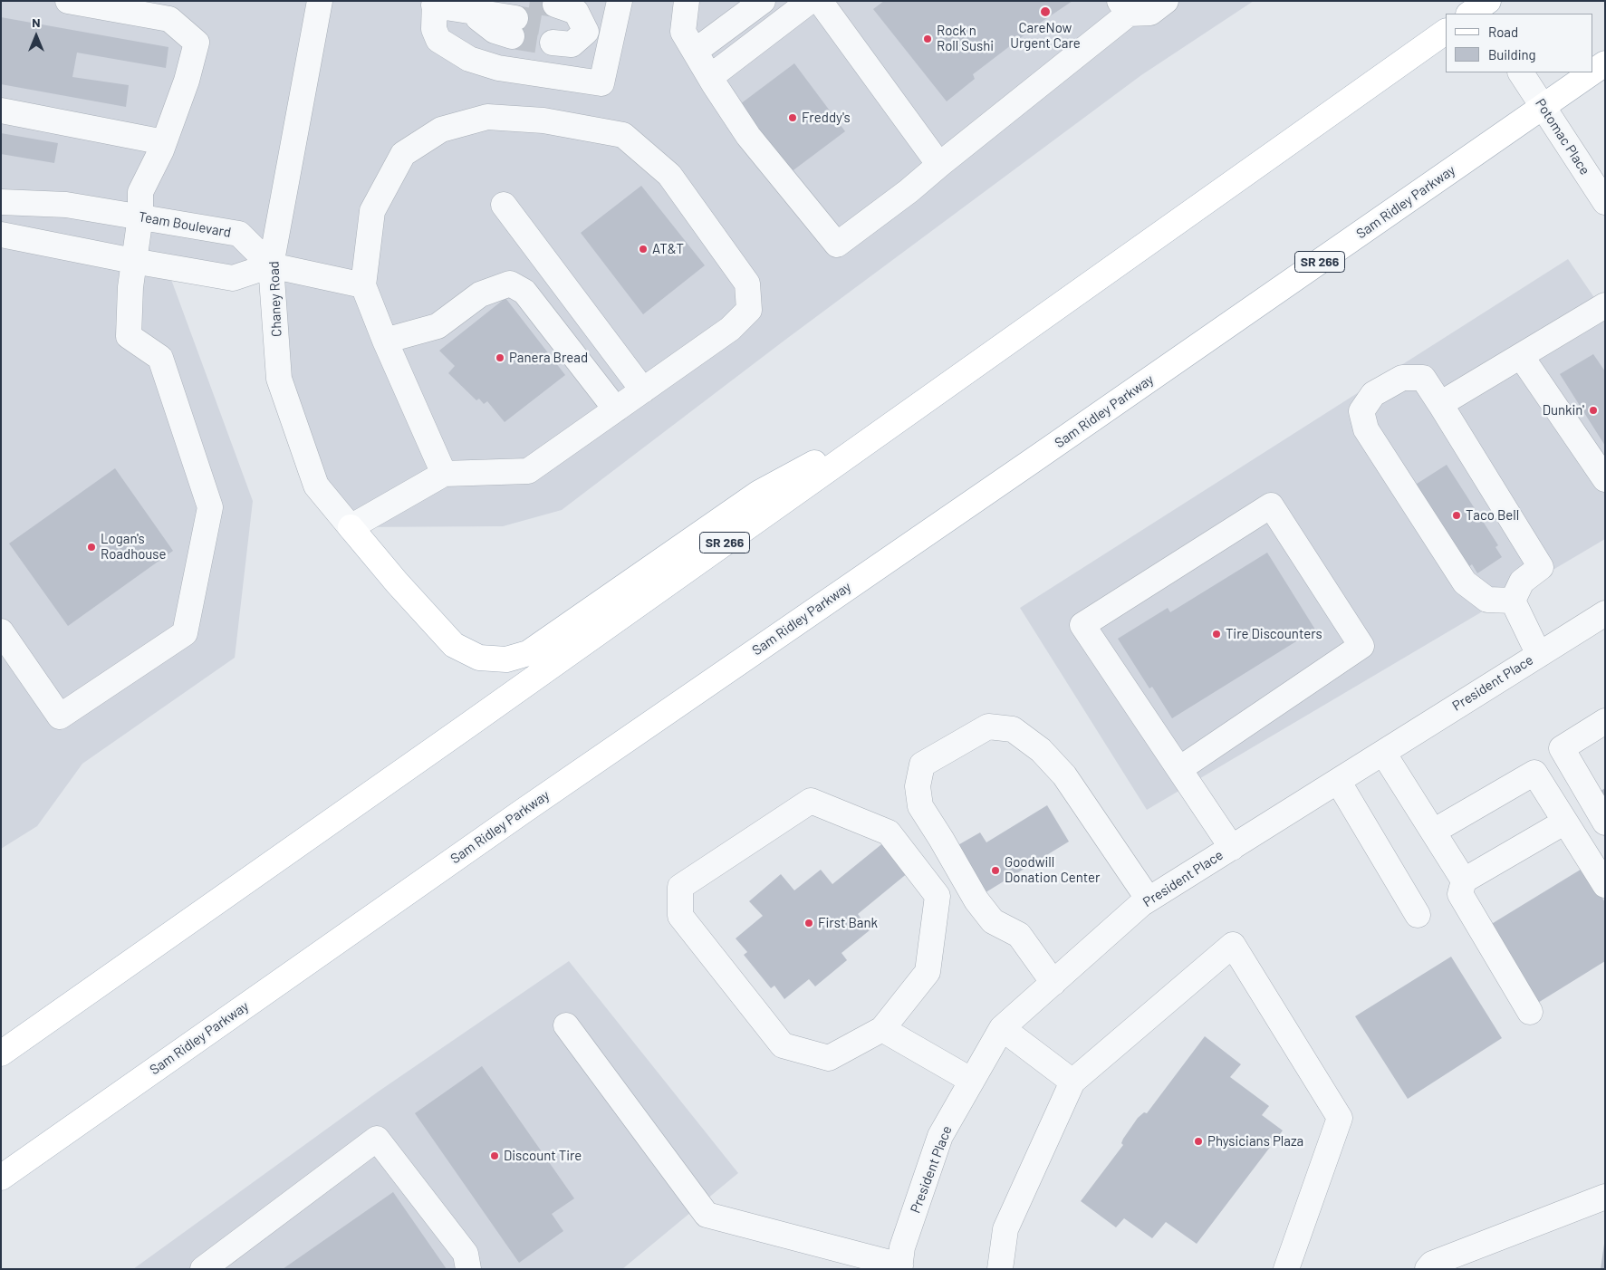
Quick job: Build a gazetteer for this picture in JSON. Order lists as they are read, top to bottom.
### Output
{
  "streets": {
    "main road": ["Sam Ridley Parkway", "SR 266"],
    "street": [
      "Potomac Place",
      "Team Boulevard",
      "Chaney Road",
      "President Place"
    ]
  },
  "crossings": [
    ["Potomac Place", "Sam Ridley Parkway"],
    ["Team Boulevard", "Chaney Road"]
  ],
  "places": [
    "CareNow Urgent Care",
    "Rock n Roll Sushi",
    "Freddy's",
    "AT&T",
    "Panera Bread",
    "Dunkin'",
    "Taco Bell",
    "Logan's Roadhouse",
    "Tire Discounters",
    "Goodwill Donation Center",
    "First Bank",
    "Physicians Plaza",
    "Discount Tire"
  ],
  "legend": ["Road", "Building"],
  "north": "top"
}
